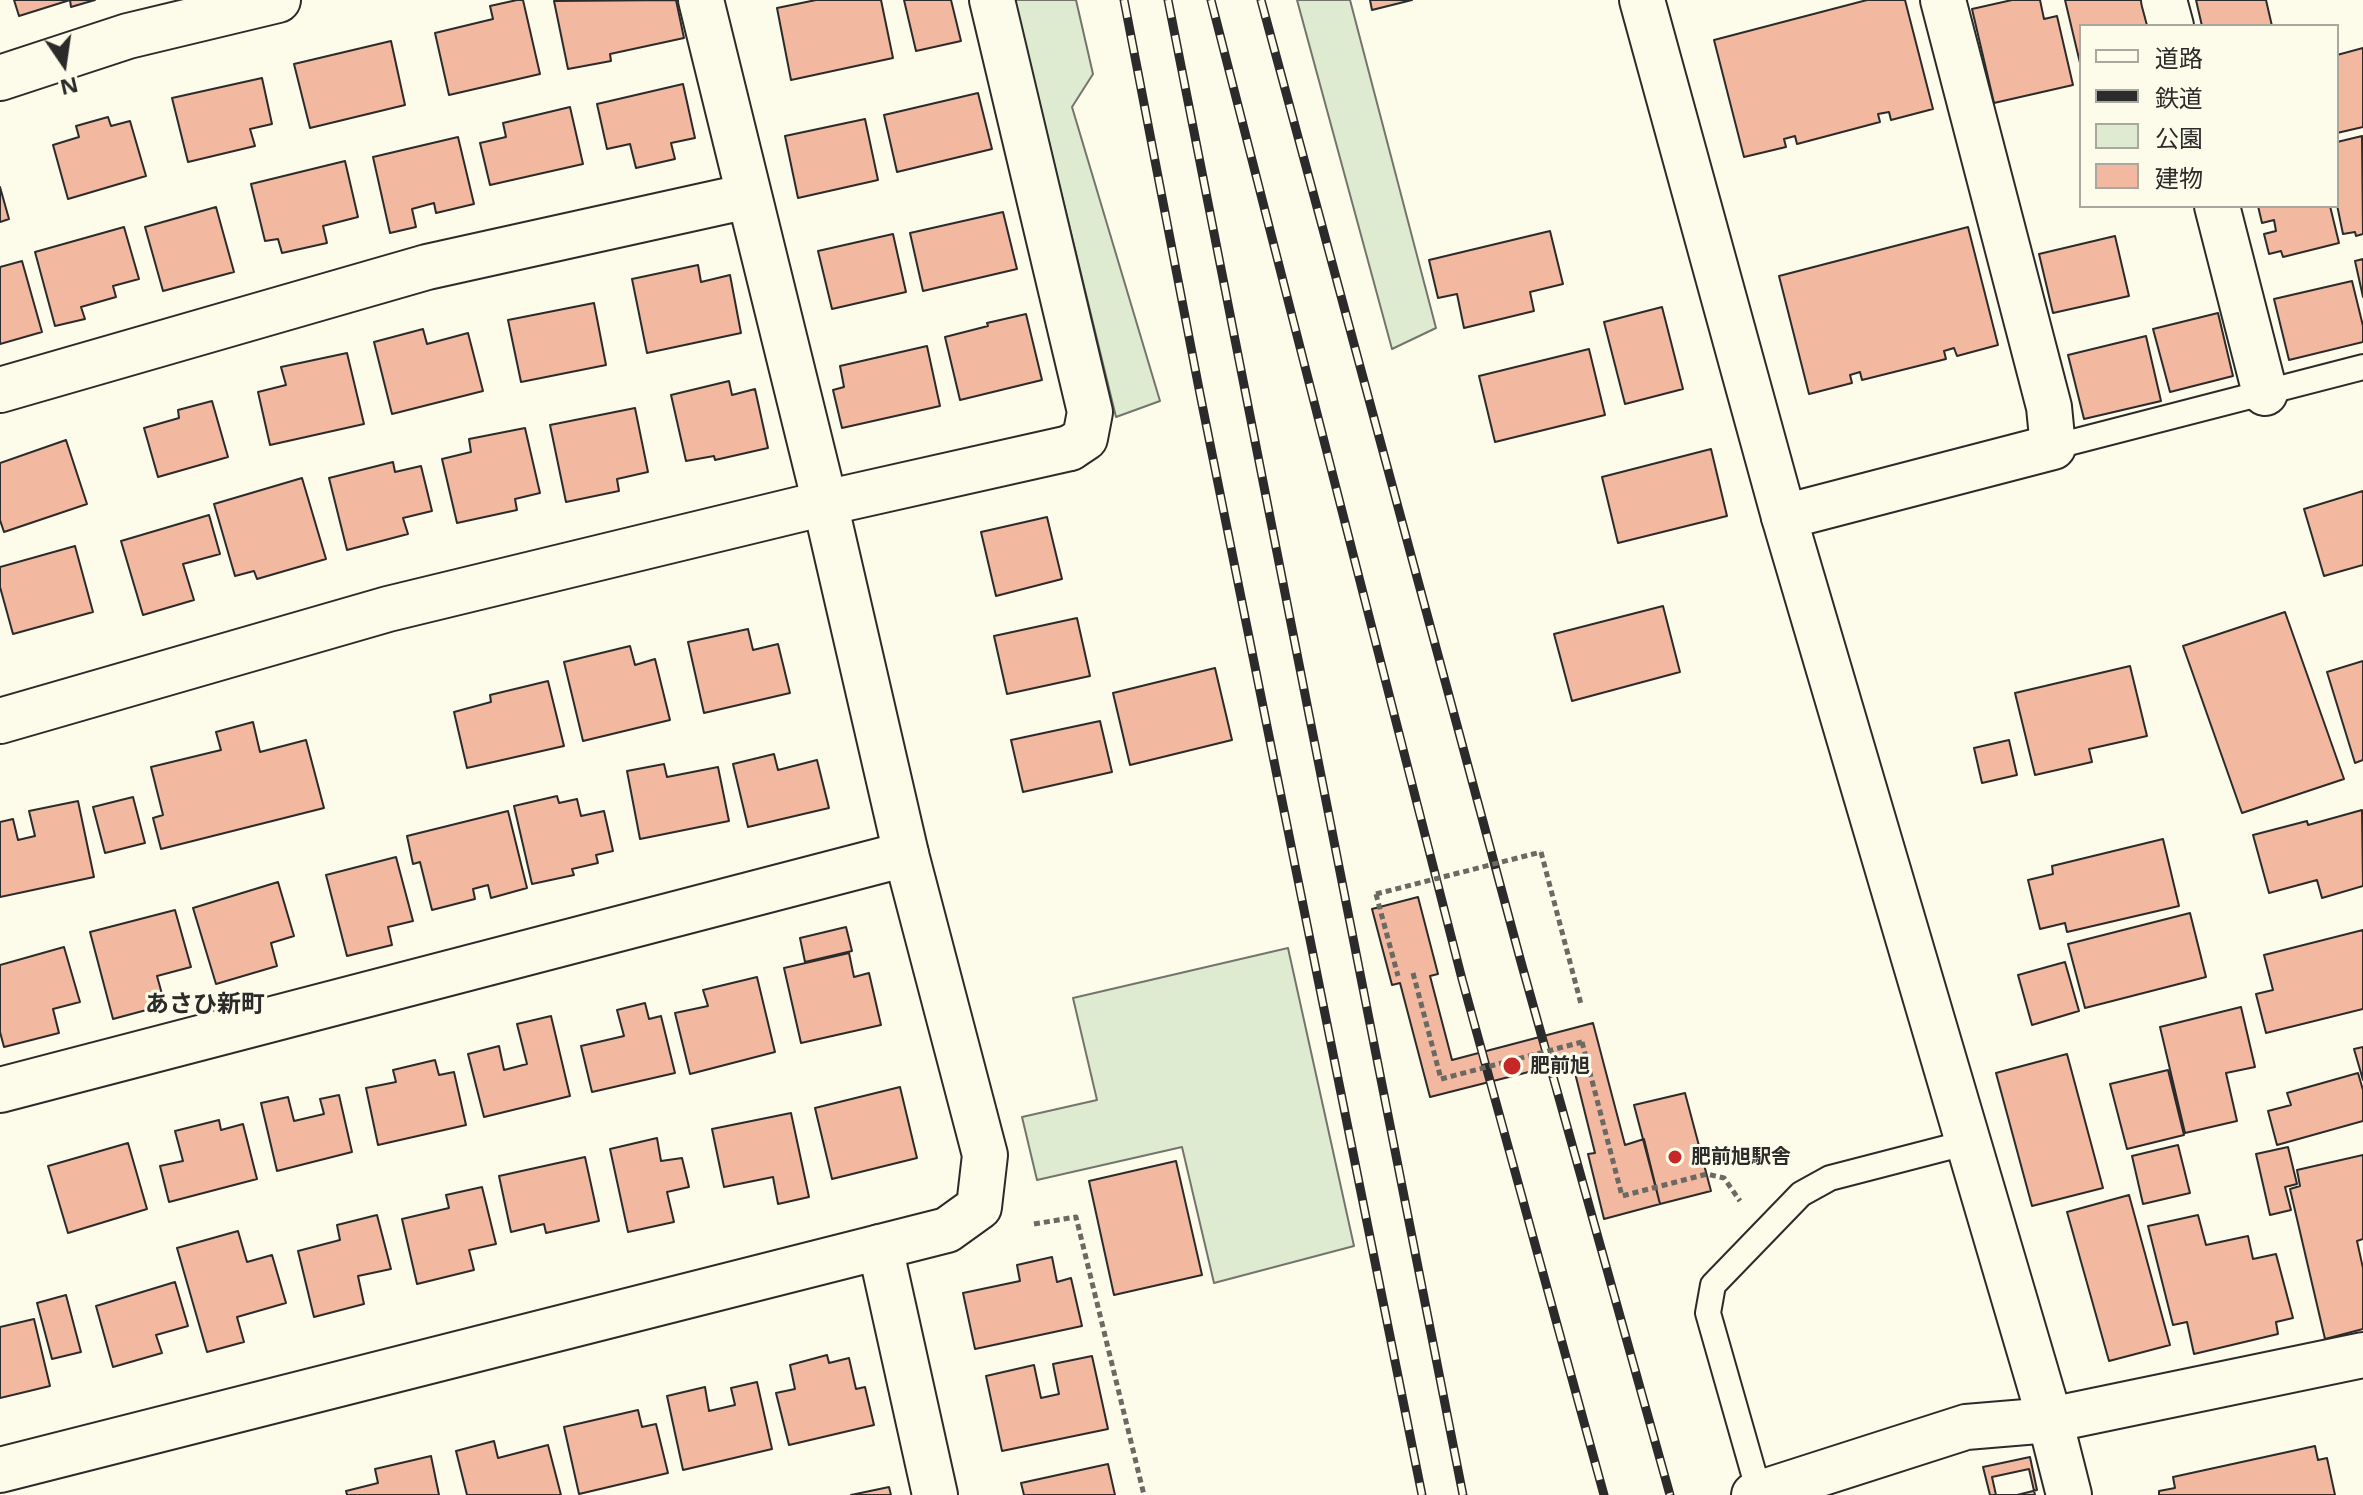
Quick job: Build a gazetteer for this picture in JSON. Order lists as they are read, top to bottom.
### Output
{
  "districts": ["あさひ新町"],
  "places": ["肥前旭", "肥前旭駅舎"],
  "legend": [
    "道路",
    "鉄道",
    "公園",
    "建物"
  ],
  "north": "bottom"
}
